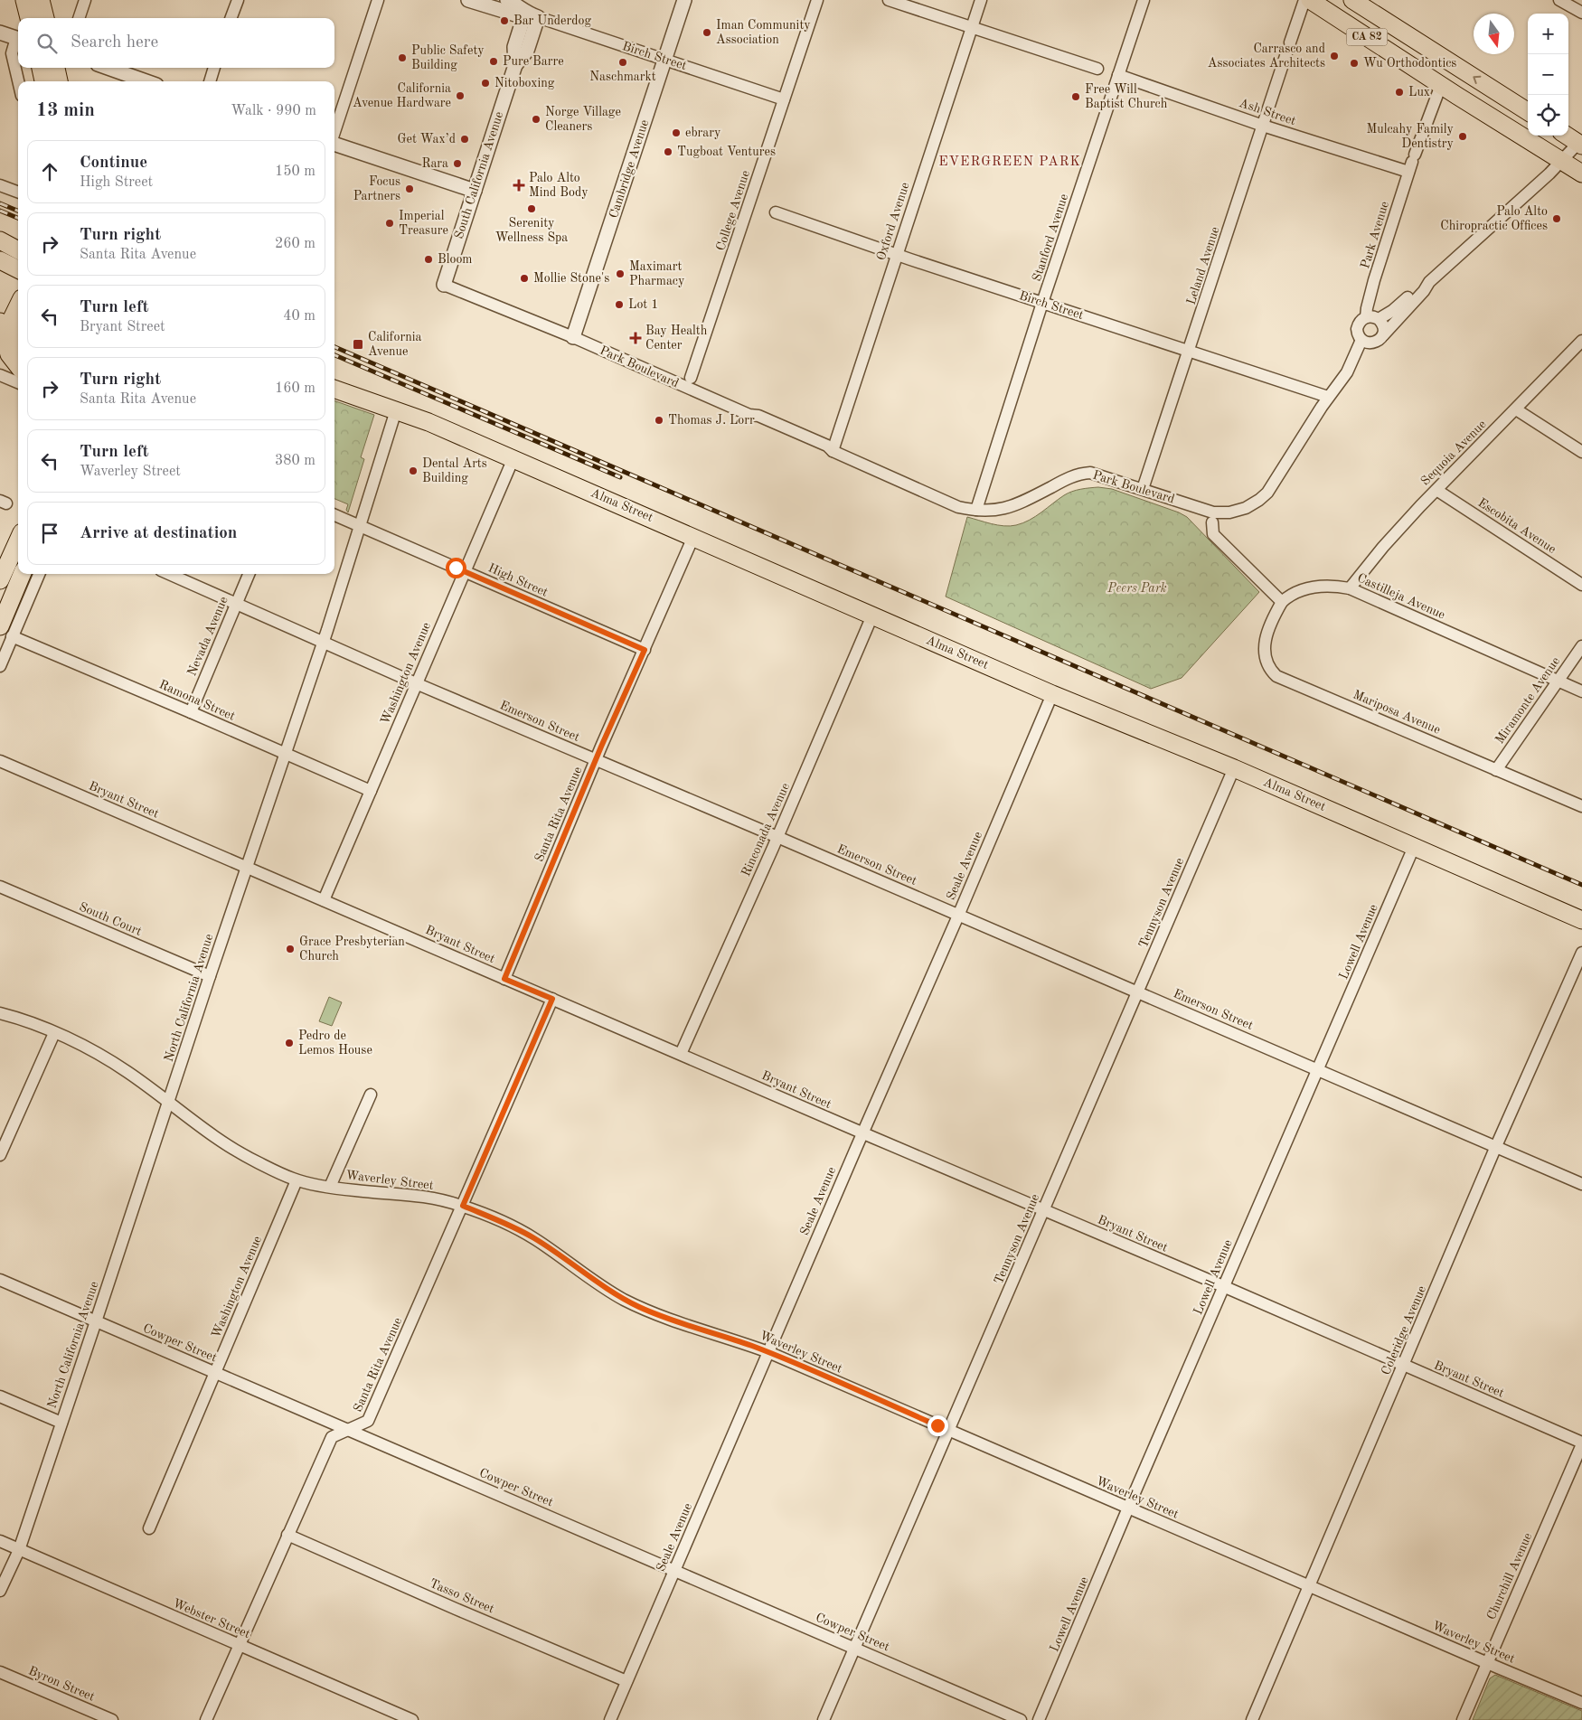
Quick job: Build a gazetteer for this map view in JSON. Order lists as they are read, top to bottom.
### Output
{
  "streets": {
    "main road": ["CA 82", "Alma Street"],
    "street": [
      "Birch Street",
      "Ash Street",
      "Cambridge Avenue",
      "South California Avenue",
      "College Avenue",
      "Oxford Avenue",
      "Park Avenue",
      "Stanford Avenue",
      "Leland Avenue",
      "Park Boulevard",
      "Sequoia Avenue",
      "Escobita Avenue",
      "High Street",
      "Castilleja Avenue",
      "Nevada Avenue",
      "Washington Avenue",
      "Ramona Street",
      "Miramonte Avenue",
      "Mariposa Avenue",
      "Emerson Street",
      "Bryant Street",
      "Santa Rita Avenue",
      "Rinconada Avenue",
      "Seale Avenue",
      "Tennyson Avenue",
      "South Court",
      "Lowell Avenue",
      "North California Avenue",
      "Waverley Street",
      "Coleridge Avenue",
      "Cowper Street",
      "Churchill Avenue",
      "Tasso Street",
      "Webster Street",
      "Byron Street"
    ]
  },
  "crossings": [
    ["CA 82", "Park Avenue"],
    ["Birch Street", "Cambridge Avenue"],
    ["Birch Street", "South California Avenue"],
    ["Birch Street", "College Avenue"],
    ["Birch Street", "Oxford Avenue"],
    ["Birch Street", "Stanford Avenue"],
    ["Birch Street", "Leland Avenue"],
    ["Birch Street", "Park Boulevard"],
    ["Ash Street", "Park Avenue"],
    ["Ash Street", "Stanford Avenue"],
    ["Ash Street", "Leland Avenue"],
    ["Cambridge Avenue", "Park Boulevard"],
    ["South California Avenue", "Park Boulevard"],
    ["Oxford Avenue", "Park Boulevard"],
    ["Park Avenue", "Park Boulevard"],
    ["Stanford Avenue", "Park Boulevard"],
    ["Leland Avenue", "Park Boulevard"],
    ["Sequoia Avenue", "Escobita Avenue"],
    ["Sequoia Avenue", "Castilleja Avenue"],
    ["Alma Street", "Washington Avenue"],
    ["Alma Street", "Santa Rita Avenue"],
    ["Alma Street", "Rinconada Avenue"],
    ["Alma Street", "Seale Avenue"],
    ["Alma Street", "Tennyson Avenue"],
    ["Alma Street", "Lowell Avenue"],
    ["Alma Street", "North California Avenue"],
    ["High Street", "Washington Avenue"],
    ["High Street", "Santa Rita Avenue"],
    ["High Street", "North California Avenue"],
    ["Castilleja Avenue", "Miramonte Avenue"],
    ["Castilleja Avenue", "Mariposa Avenue"],
    ["Nevada Avenue", "Ramona Street"],
    ["Nevada Avenue", "Emerson Street"],
    ["Washington Avenue", "Ramona Street"],
    ["Washington Avenue", "Emerson Street"],
    ["Washington Avenue", "Bryant Street"],
    ["Washington Avenue", "Waverley Street"],
    ["Washington Avenue", "Cowper Street"],
    ["Ramona Street", "North California Avenue"],
    ["Miramonte Avenue", "Mariposa Avenue"],
    ["Emerson Street", "Santa Rita Avenue"],
    ["Emerson Street", "Rinconada Avenue"],
    ["Emerson Street", "Seale Avenue"],
    ["Emerson Street", "Tennyson Avenue"],
    ["Emerson Street", "Lowell Avenue"],
    ["Emerson Street", "North California Avenue"],
    ["Emerson Street", "Coleridge Avenue"],
    ["Bryant Street", "Santa Rita Avenue"],
    ["Bryant Street", "Rinconada Avenue"],
    ["Bryant Street", "Seale Avenue"],
    ["Bryant Street", "Tennyson Avenue"],
    ["Bryant Street", "Lowell Avenue"],
    ["Bryant Street", "North California Avenue"],
    ["Bryant Street", "Coleridge Avenue"],
    ["Bryant Street", "Churchill Avenue"],
    ["Santa Rita Avenue", "Waverley Street"],
    ["Santa Rita Avenue", "Cowper Street"],
    ["Santa Rita Avenue", "Tasso Street"],
    ["Santa Rita Avenue", "Webster Street"],
    ["Seale Avenue", "Waverley Street"],
    ["Seale Avenue", "Cowper Street"],
    ["Seale Avenue", "Tasso Street"],
    ["Tennyson Avenue", "Waverley Street"],
    ["Tennyson Avenue", "Cowper Street"],
    ["South Court", "North California Avenue"],
    ["Lowell Avenue", "Waverley Street"],
    ["North California Avenue", "Waverley Street"],
    ["North California Avenue", "Cowper Street"],
    ["North California Avenue", "Webster Street"],
    ["Waverley Street", "Coleridge Avenue"],
    ["Waverley Street", "Churchill Avenue"]
  ],
  "districts": ["EVERGREEN PARK"],
  "parks": ["Peers Park"],
  "places": {
    "other": [
      "Bar Underdog",
      "Iman Community Association",
      "Carrasco and Associates Architects",
      "Public Safety Building",
      "Pure Barre",
      "Naschmarkt",
      "Wu Orthodontics",
      "Nitoboxing",
      "Lux",
      "California Avenue Hardware",
      "Free Will Baptist Church",
      "Norge Village Cleaners",
      "ebrary",
      "Mulcahy Family Dentistry",
      "Get Wax’d",
      "Tugboat Ventures",
      "Rara",
      "Focus Partners",
      "Serenity Wellness Spa",
      "Palo Alto Chiropractic Offices",
      "Imperial Treasure",
      "Bloom",
      "Maximart Pharmacy",
      "Mollie Stone's",
      "Lot 1",
      "Thomas J. Lorr",
      "Dental Arts Building",
      "Grace Presbyterian Church",
      "Pedro de Lemos House"
    ],
    "health": ["Palo Alto Mind Body", "Bay Health Center"],
    "transit": ["California Avenue"]
  },
  "north": "bottom",
  "page": {
    "map_buttons": ["+", "−"],
    "search": "Search here",
    "heading": ["13 min", "Walk · 990 m"],
    "list": [
      ["Continue", "High Street", "150 m"],
      ["Turn right", "Santa Rita Avenue", "260 m"],
      ["Turn left", "Bryant Street", "40 m"],
      ["Turn right", "Santa Rita Avenue", "160 m"],
      ["Turn left", "Waverley Street", "380 m"],
      "Arrive at destination"
    ]
  }
}
